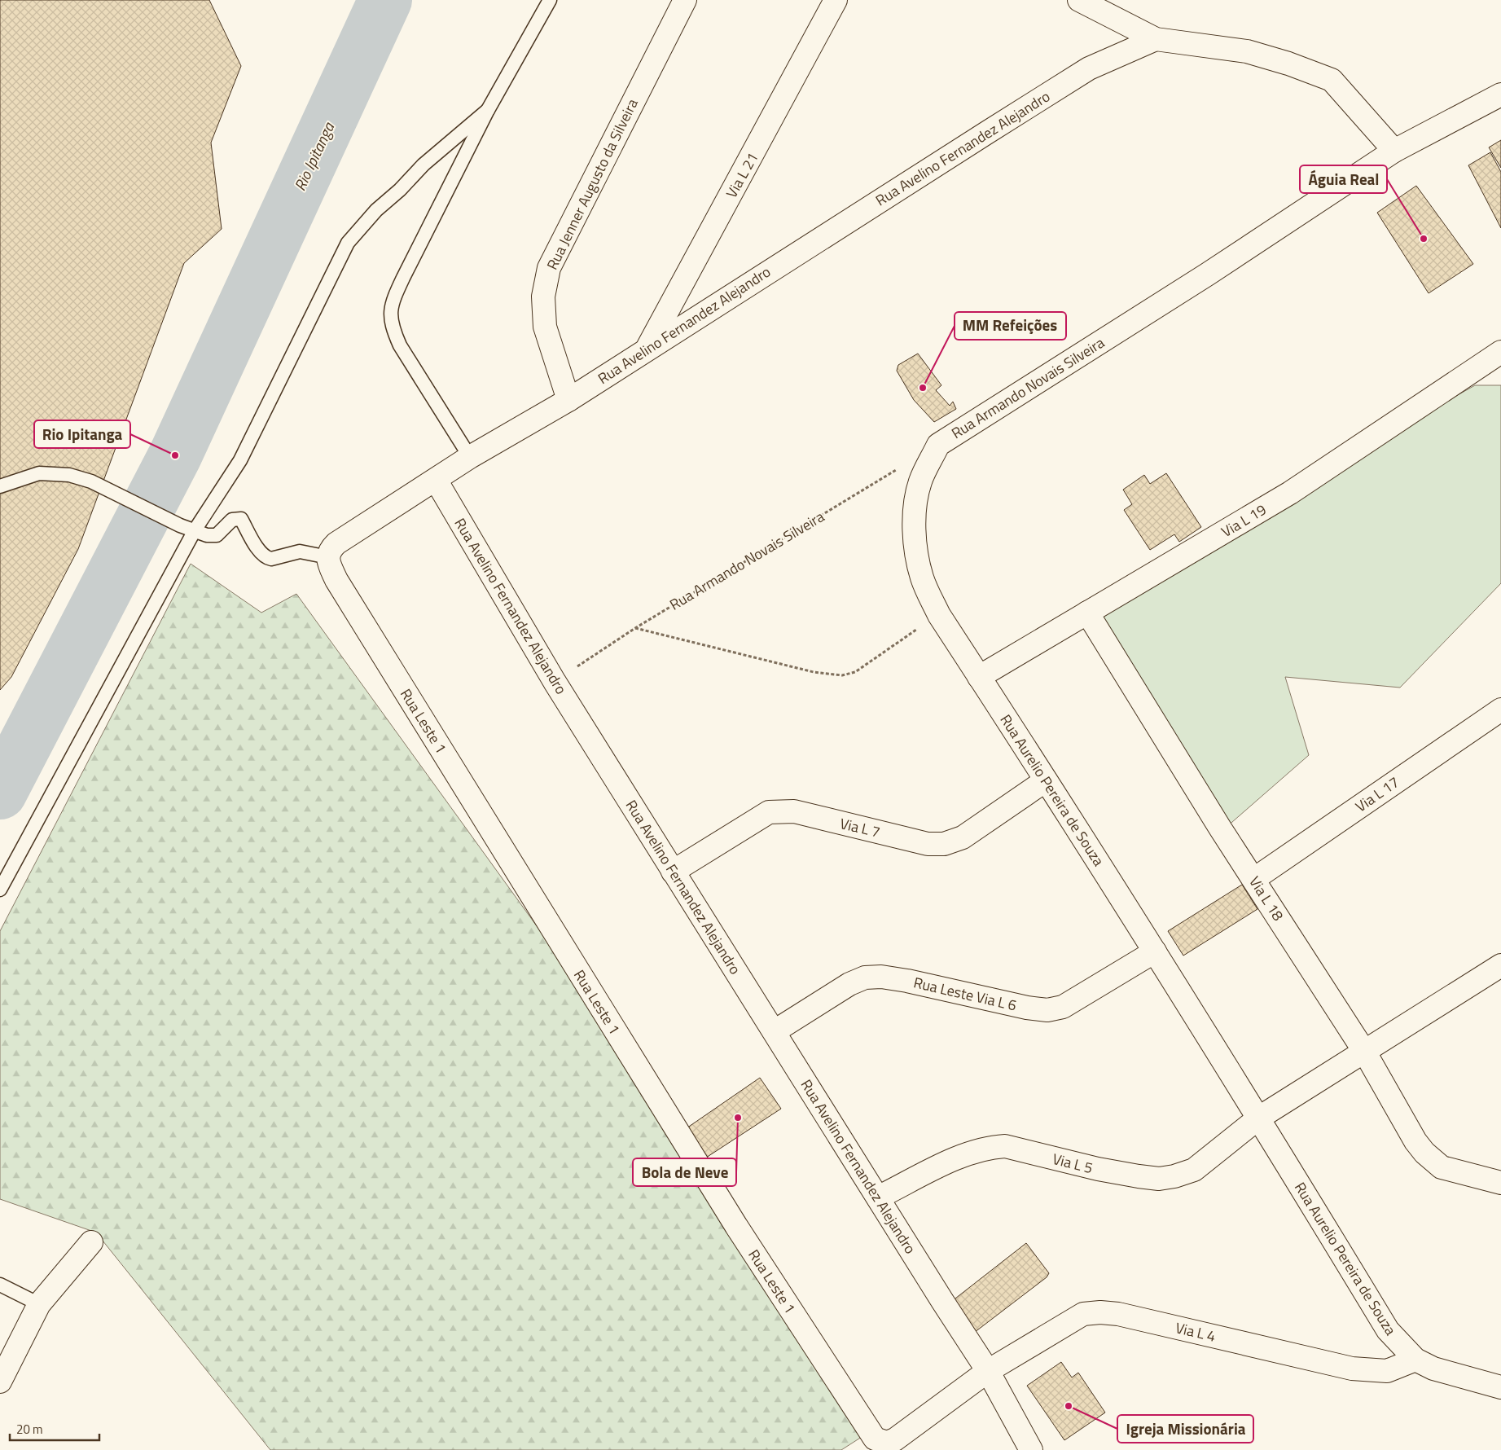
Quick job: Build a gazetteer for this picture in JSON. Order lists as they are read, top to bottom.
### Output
{
  "streets": {
    "street": [
      "Rua Avelino Fernandez Alejandro",
      "Via L 21",
      "Rua Jenner Augusto da Silveira",
      "Rua Armando Novais Silveira",
      "Via L 19",
      "Rua Leste 1",
      "Rua Aurelio Pereira de Souza",
      "Via L 17",
      "Via L 7",
      "Via L 18",
      "Rua Leste Via L 6",
      "Via L 5",
      "Via L 4"
    ]
  },
  "crossings": [
    ["Rua Avelino Fernandez Alejandro", "Via L 21"],
    ["Rua Avelino Fernandez Alejandro", "Rua Jenner Augusto da Silveira"],
    ["Rua Avelino Fernandez Alejandro", "Rua Armando Novais Silveira"],
    ["Rua Avelino Fernandez Alejandro", "Rua Leste 1"],
    ["Rua Avelino Fernandez Alejandro", "Via L 7"],
    ["Rua Avelino Fernandez Alejandro", "Rua Leste Via L 6"],
    ["Rua Avelino Fernandez Alejandro", "Via L 5"],
    ["Rua Avelino Fernandez Alejandro", "Via L 4"],
    ["Rua Armando Novais Silveira", "Rua Aurelio Pereira de Souza"],
    ["Via L 19", "Rua Aurelio Pereira de Souza"],
    ["Via L 19", "Via L 18"],
    ["Rua Leste 1", "Via L 4"],
    ["Rua Aurelio Pereira de Souza", "Via L 7"],
    ["Rua Aurelio Pereira de Souza", "Rua Leste Via L 6"],
    ["Rua Aurelio Pereira de Souza", "Via L 5"],
    ["Rua Aurelio Pereira de Souza", "Via L 4"],
    ["Via L 17", "Via L 18"]
  ],
  "water": ["Rio Ipitanga"],
  "places": [
    "Águia Real",
    "MM Refeições",
    "Rio Ipitanga",
    "Bola de Neve",
    "Igreja Missionária"
  ],
  "scale_bar": "20 m"
}
